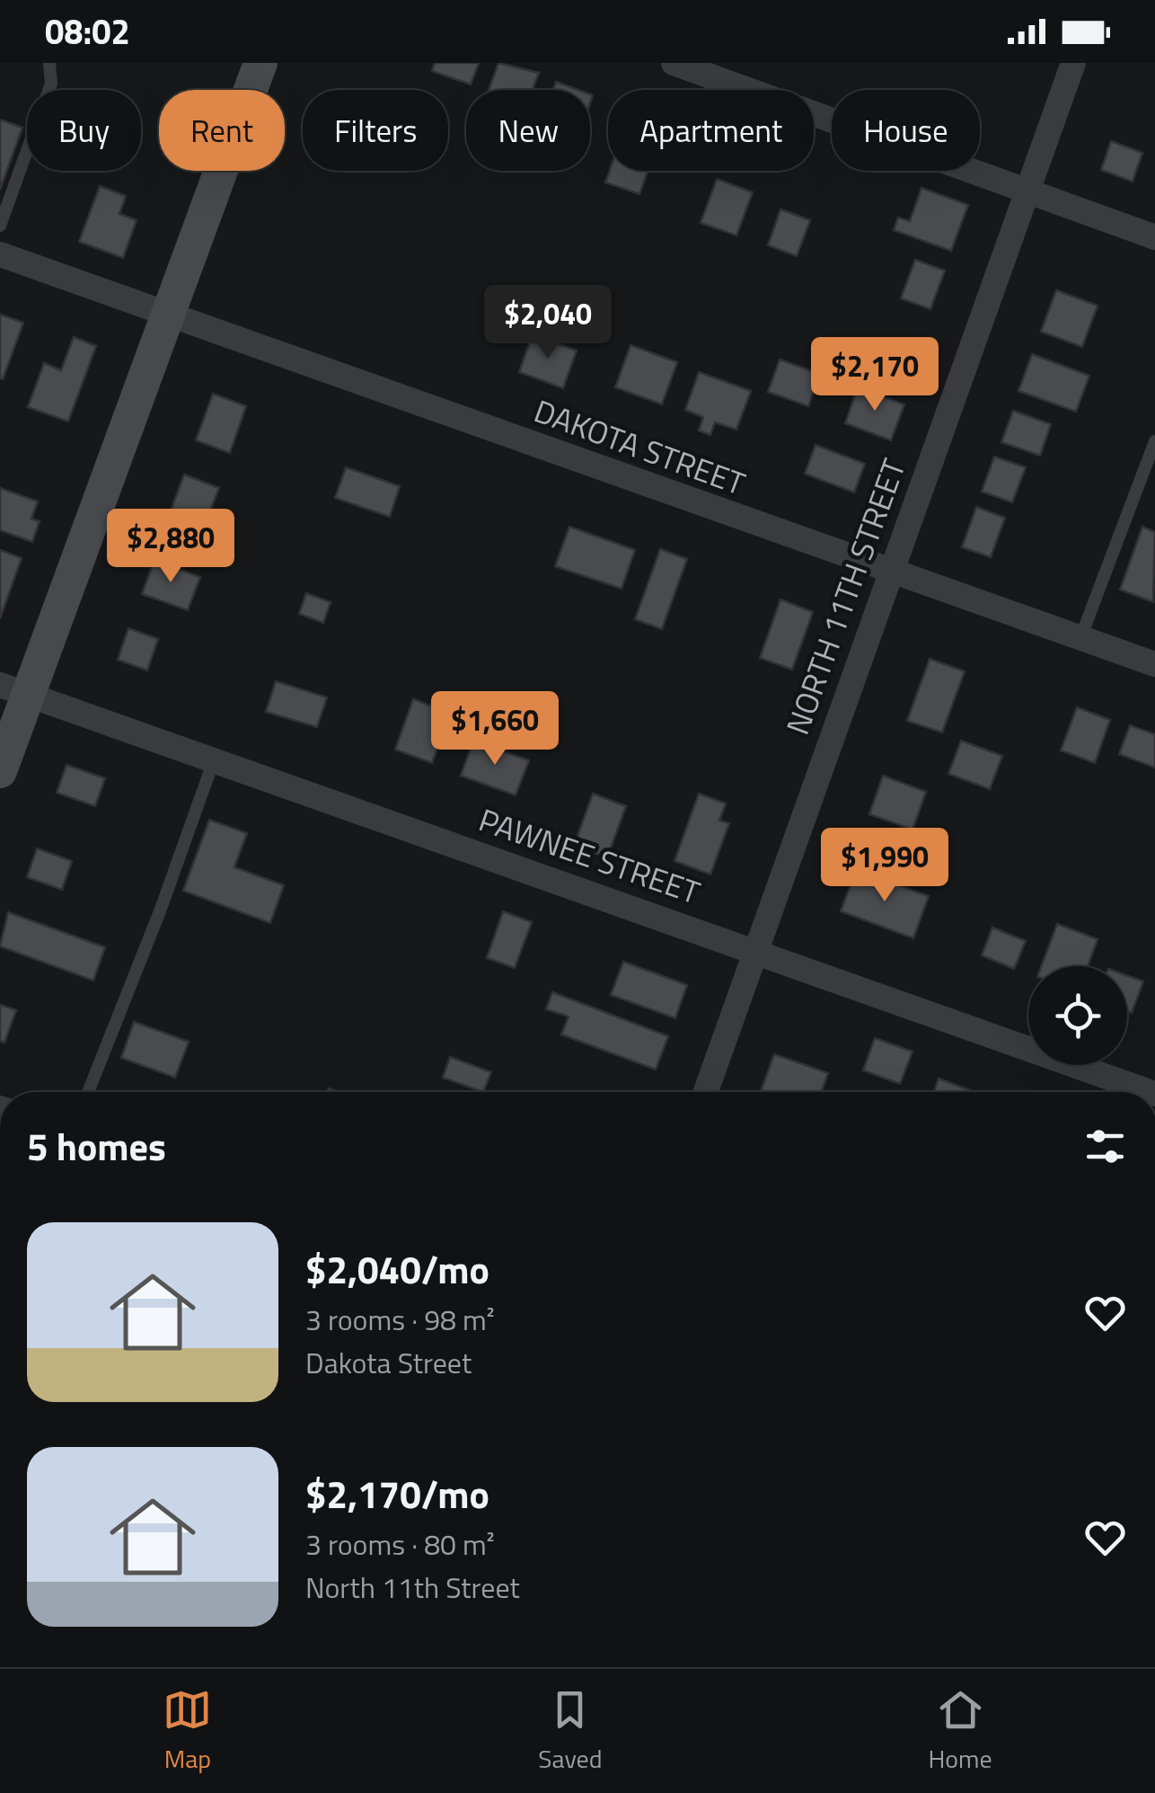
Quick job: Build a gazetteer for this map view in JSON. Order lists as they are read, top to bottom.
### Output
{
  "streets": {
    "street": ["DAKOTA STREET", "NORTH 11TH STREET", "PAWNEE STREET"]
  },
  "crossings": [
    ["DAKOTA STREET", "NORTH 11TH STREET"],
    ["NORTH 11TH STREET", "PAWNEE STREET"]
  ],
  "page": {
    "status": "08:02",
    "chip": [
      "Buy",
      "Rent",
      "Filters",
      "New",
      "Apartment",
      "House"
    ],
    "price": [
      "$2,040",
      "$2,170",
      "$2,880",
      "$1,660",
      "$1,990"
    ],
    "heading": "5 homes",
    "list": [
      {
        "name": "$2,040/mo",
        "note": "3 rooms · 98 m² · Dakota Street"
      },
      {
        "name": "$2,170/mo",
        "note": "3 rooms · 80 m² · North 11th Street"
      }
    ],
    "tabs": ["Map", "Saved", "Home"]
  }
}
